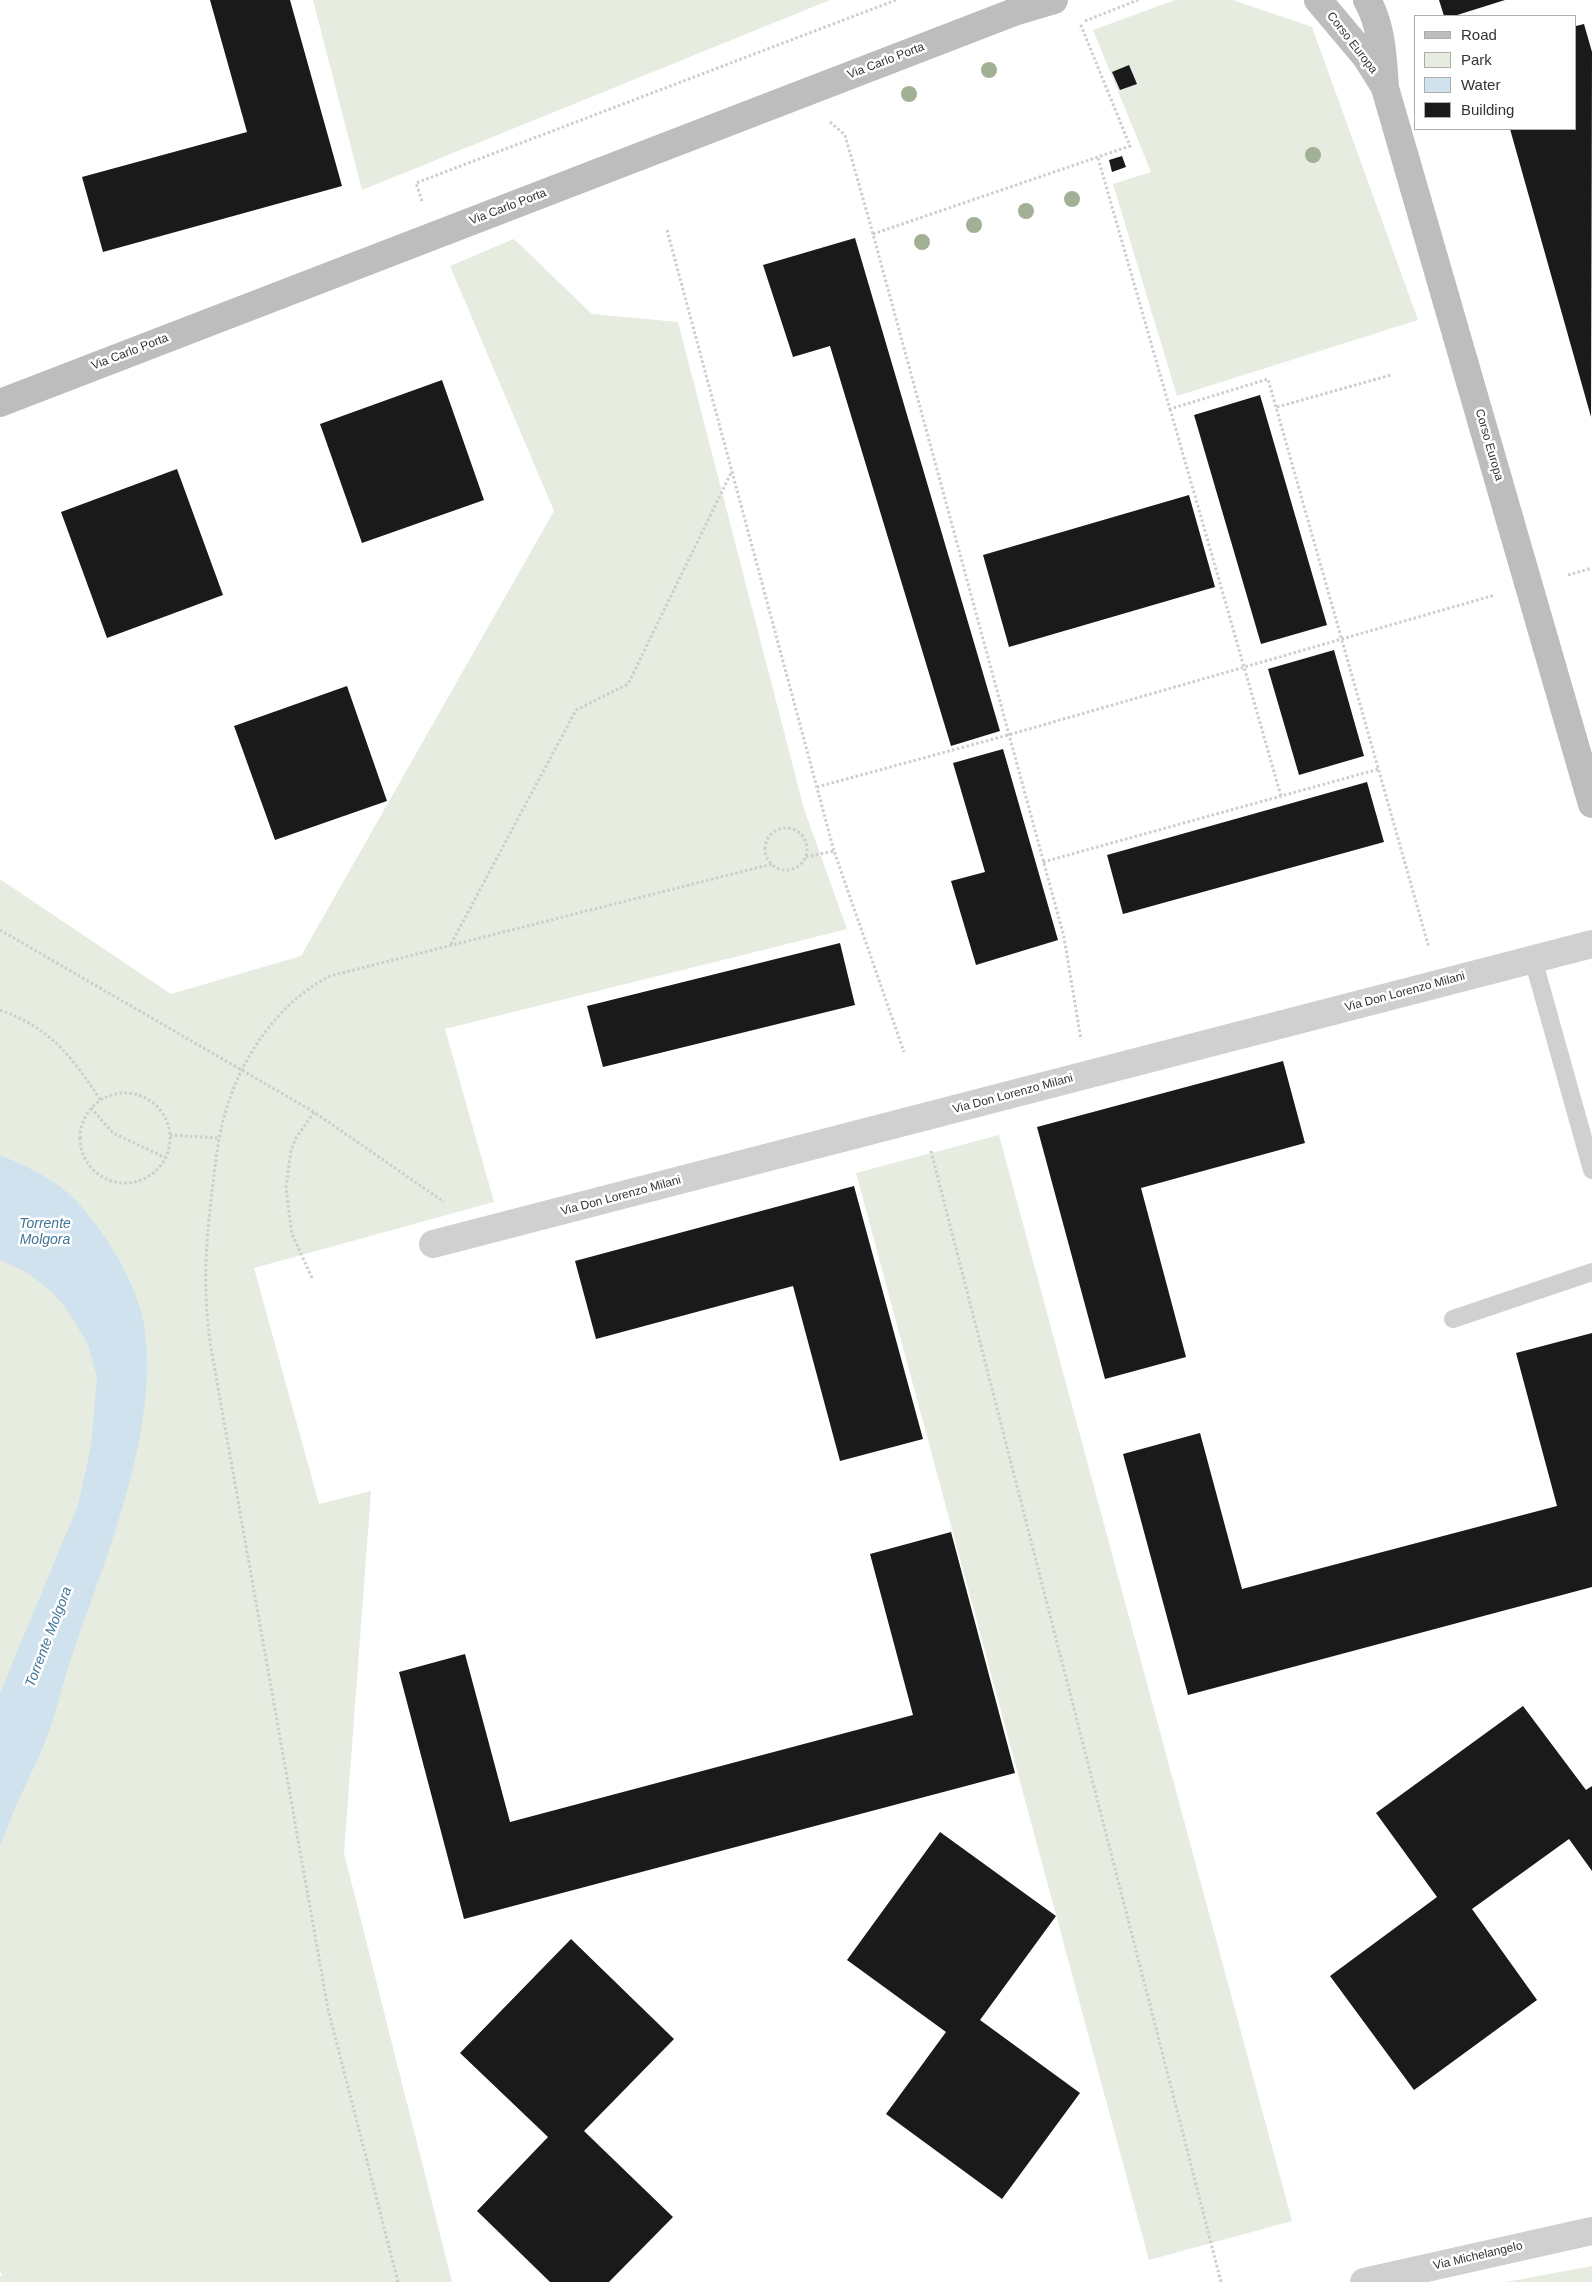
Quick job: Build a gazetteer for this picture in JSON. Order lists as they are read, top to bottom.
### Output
{
  "streets": {
    "street": [
      "Corso Europa",
      "Via Carlo Porta",
      "Via Don Lorenzo Milani",
      "Via Michelangelo"
    ]
  },
  "water": ["Torrente Molgora"],
  "legend": [
    "Road",
    "Park",
    "Water",
    "Building"
  ]
}
